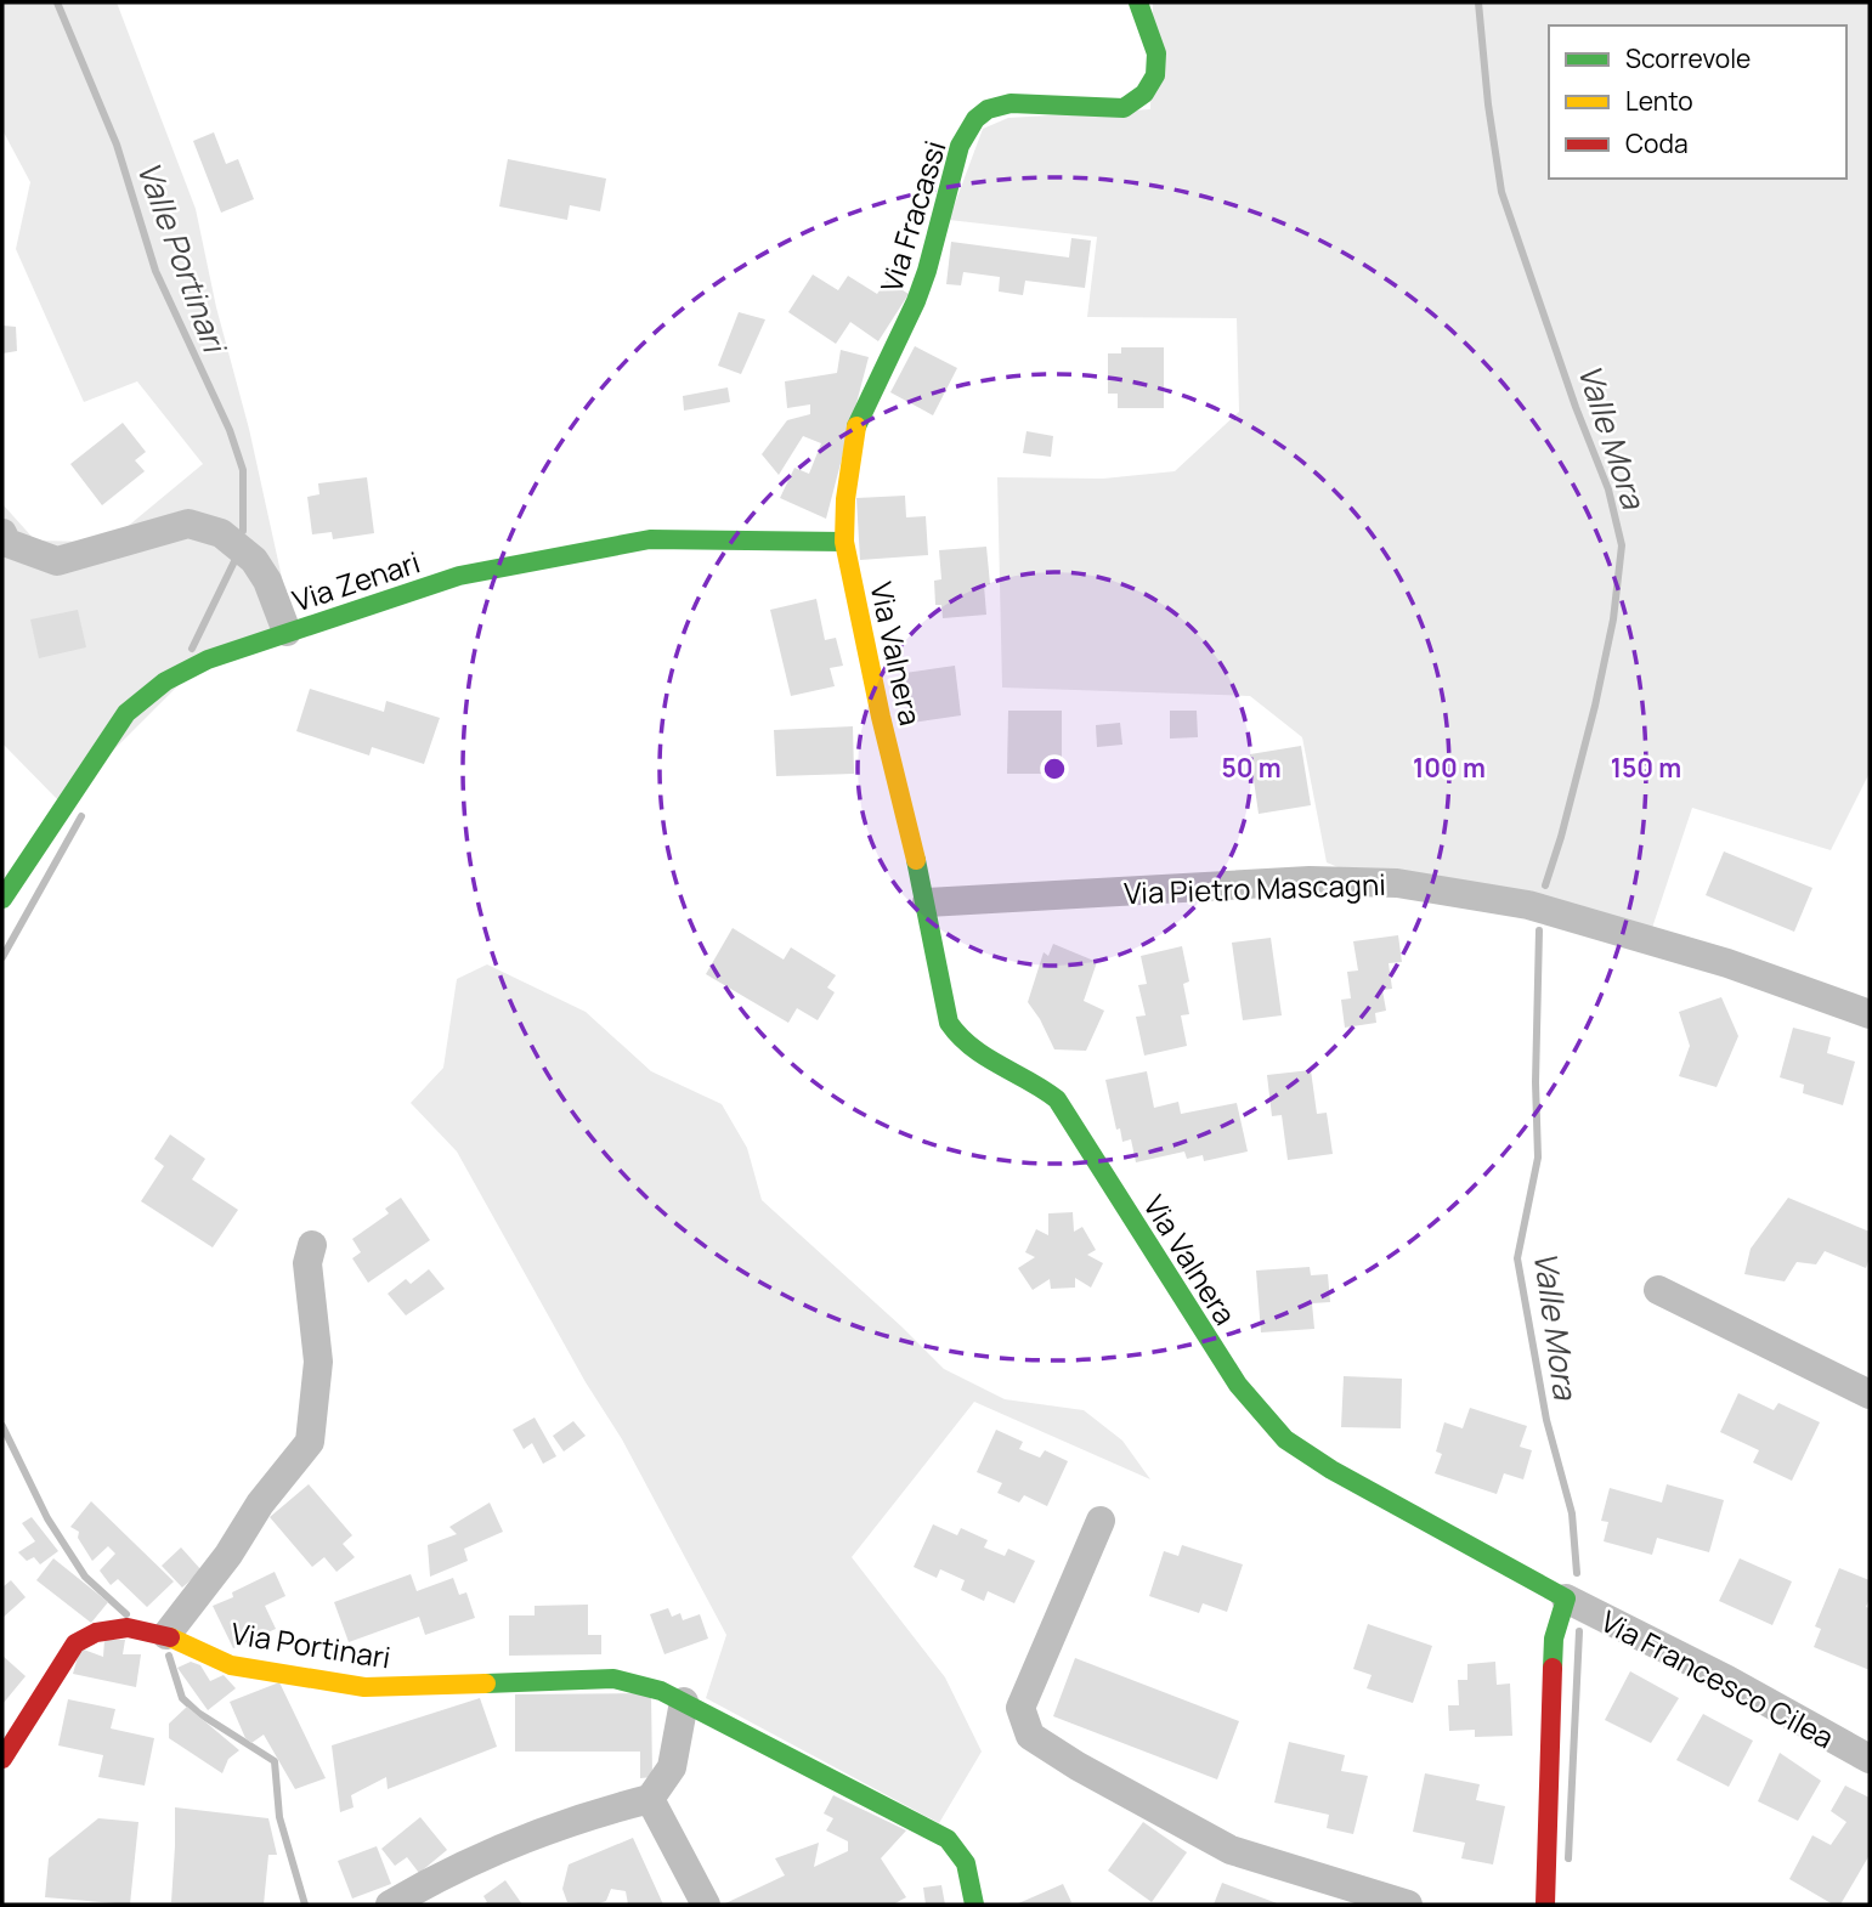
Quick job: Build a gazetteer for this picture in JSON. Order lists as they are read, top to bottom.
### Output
{
  "streets": {
    "street": [
      "Via Fracassi",
      "Via Zenari",
      "Via Valnera",
      "Via Pietro Mascagni",
      "Via Portinari",
      "Via Francesco Cilea"
    ]
  },
  "crossings": [
    ["Via Fracassi", "Via Zenari"],
    ["Via Fracassi", "Via Valnera"],
    ["Via Zenari", "Via Valnera"],
    ["Via Valnera", "Via Pietro Mascagni"],
    ["Via Valnera", "Via Francesco Cilea"]
  ],
  "water": ["Valle Portinari", "Valle Mora"],
  "legend": ["Scorrevole", "Lento", "Coda"],
  "rings": ["50 m", "100 m", "150 m"]
}
